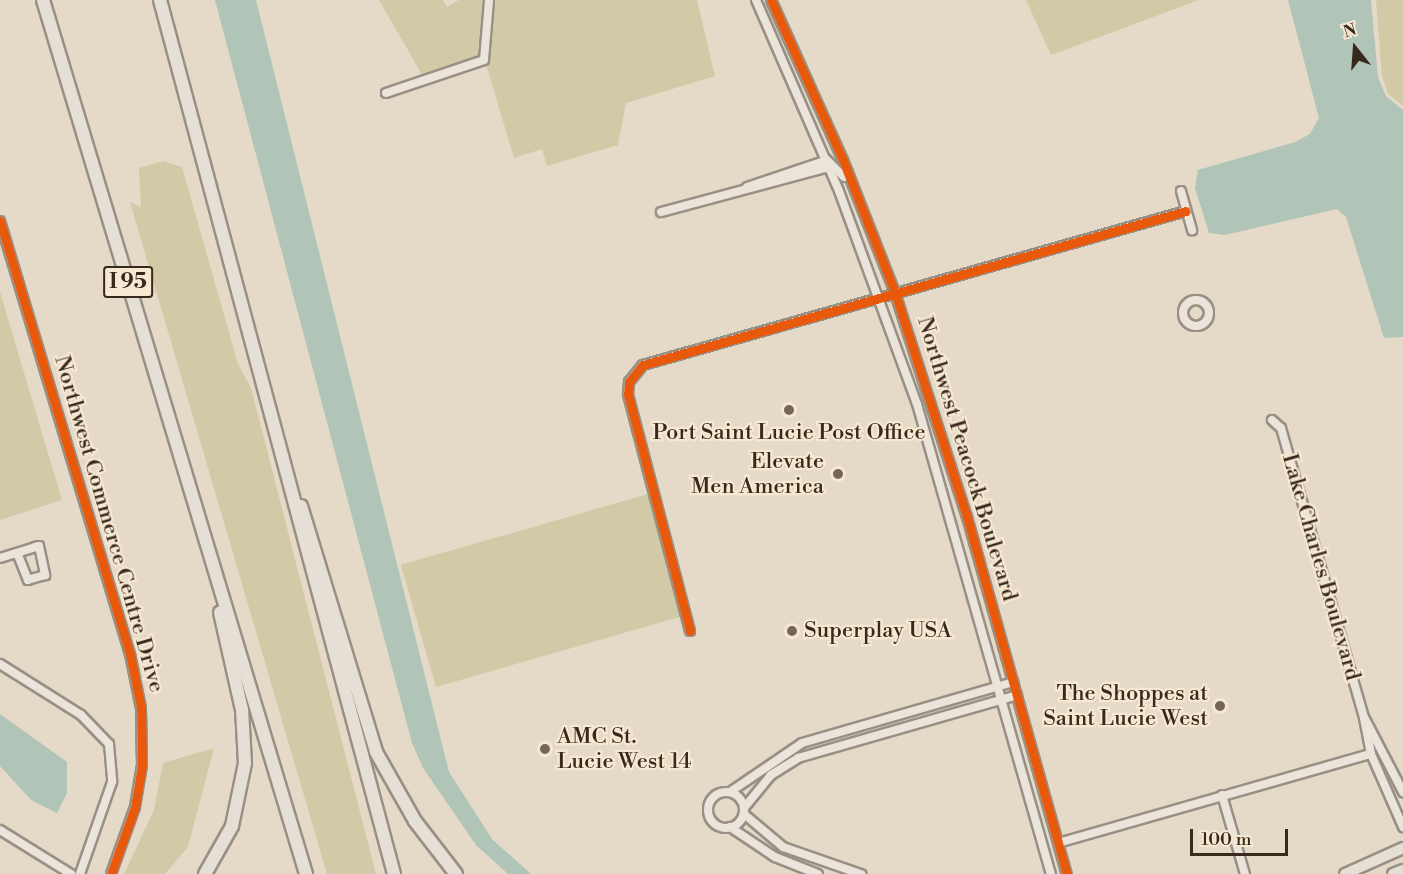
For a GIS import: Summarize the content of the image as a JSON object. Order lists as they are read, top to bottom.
{
  "streets": {
    "highway": ["I 95"],
    "street": ["Northwest Peacock Boulevard", "Northwest Commerce Centre Drive", "Lake Charles Boulevard"]
  },
  "places": [
    "Port Saint Lucie Post Office",
    "Elevate Men America",
    "Superplay USA",
    "The Shoppes at Saint Lucie West",
    "AMC St. Lucie West 14"
  ],
  "scale_bar": "100 m",
  "north": "top"
}
